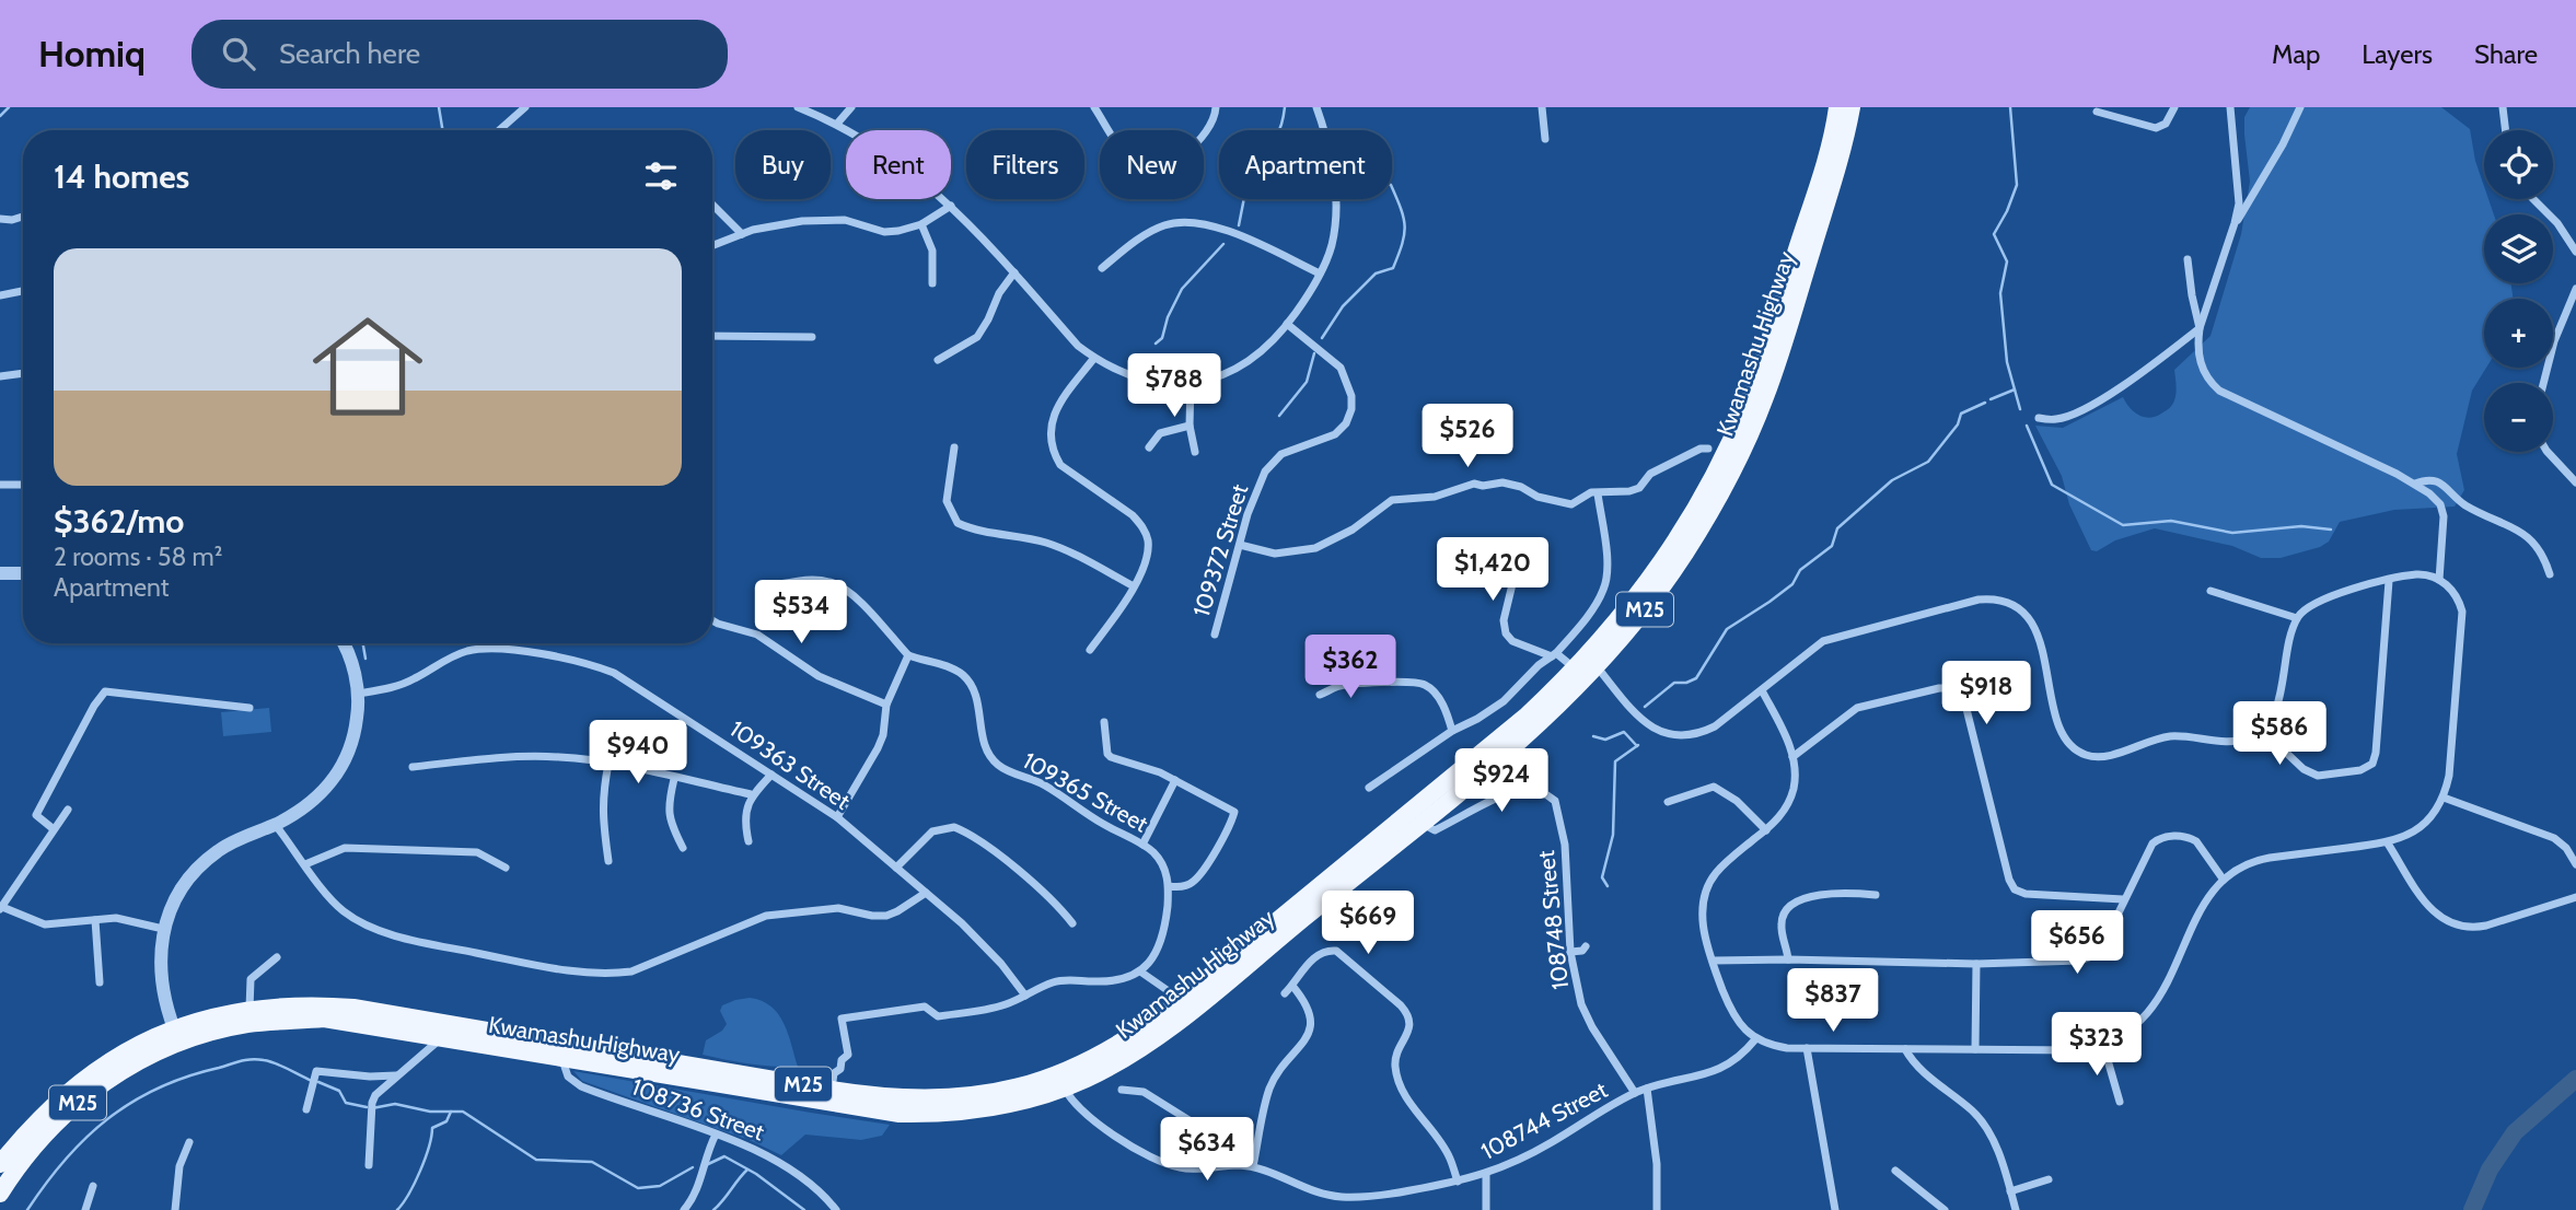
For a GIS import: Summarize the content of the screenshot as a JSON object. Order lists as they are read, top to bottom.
{
  "streets": {
    "main road": ["Kwamashu Highway", "M25"],
    "street": [
      "109372 Street",
      "109363 Street",
      "109365 Street",
      "108748 Street",
      "108736 Street",
      "108744 Street"
    ]
  },
  "crossings": [
    ["Kwamashu Highway", "108748 Street"],
    ["Kwamashu Highway", "108736 Street"],
    ["Kwamashu Highway", "108744 Street"],
    ["108748 Street", "108744 Street"]
  ],
  "page": {
    "header": "Homiq",
    "search": "Search here",
    "nav": ["Map", "Layers", "Share"],
    "map_buttons": ["+", "−"],
    "chip": [
      "Buy",
      "Rent",
      "Filters",
      "New",
      "Apartment"
    ],
    "heading": "14 homes",
    "list": [
      {
        "name": "$362/mo",
        "note": "2 rooms · 58 m² · Apartment"
      }
    ],
    "price": [
      "$788",
      "$526",
      "$1,420",
      "$534",
      "$362",
      "$918",
      "$586",
      "$940",
      "$924",
      "$669",
      "$656",
      "$837",
      "$323",
      "$634"
    ]
  }
}
